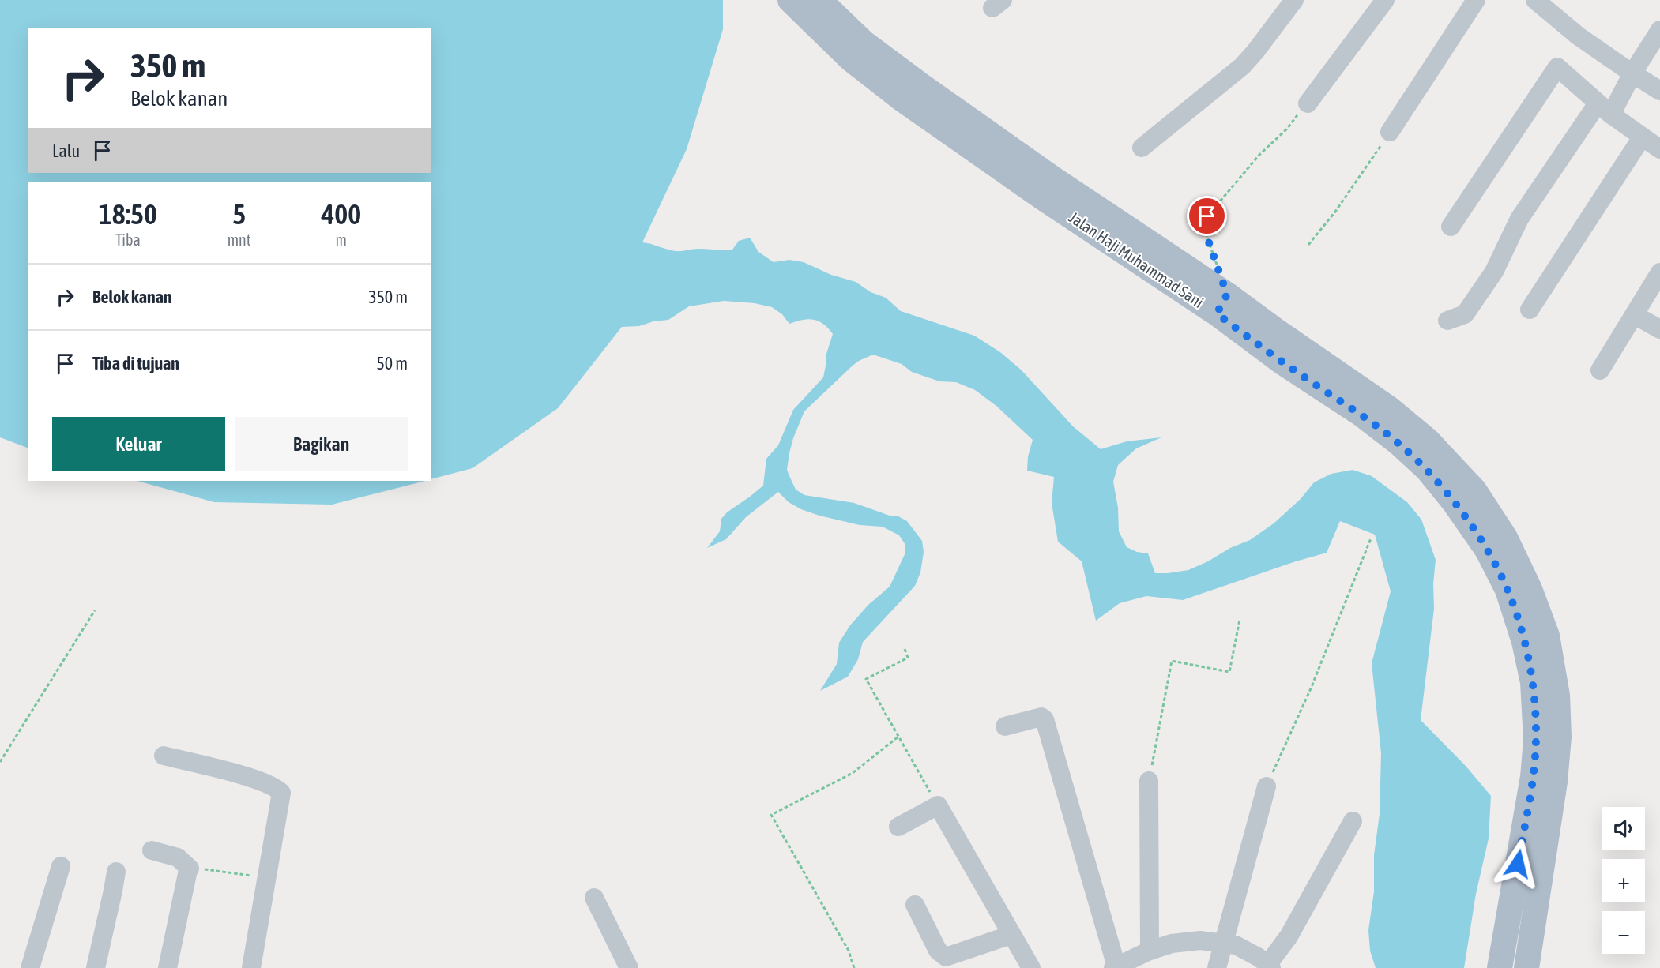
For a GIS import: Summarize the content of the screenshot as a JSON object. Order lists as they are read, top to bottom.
{
  "streets": {
    "main road": ["Jalan Haji Muhammad Sani"]
  },
  "page": {
    "turn": ["350 m", "Belok kanan"],
    "then": "Lalu",
    "eta": [
      "18:50",
      "Tiba",
      "5",
      "mnt",
      "400",
      "m"
    ],
    "list": [
      {
        "name": "Belok kanan",
        "value": "350 m"
      },
      {
        "name": "Tiba di tujuan",
        "value": "50 m"
      }
    ],
    "buttons": ["Keluar", "Bagikan"],
    "map_buttons": ["+", "−"]
  }
}
